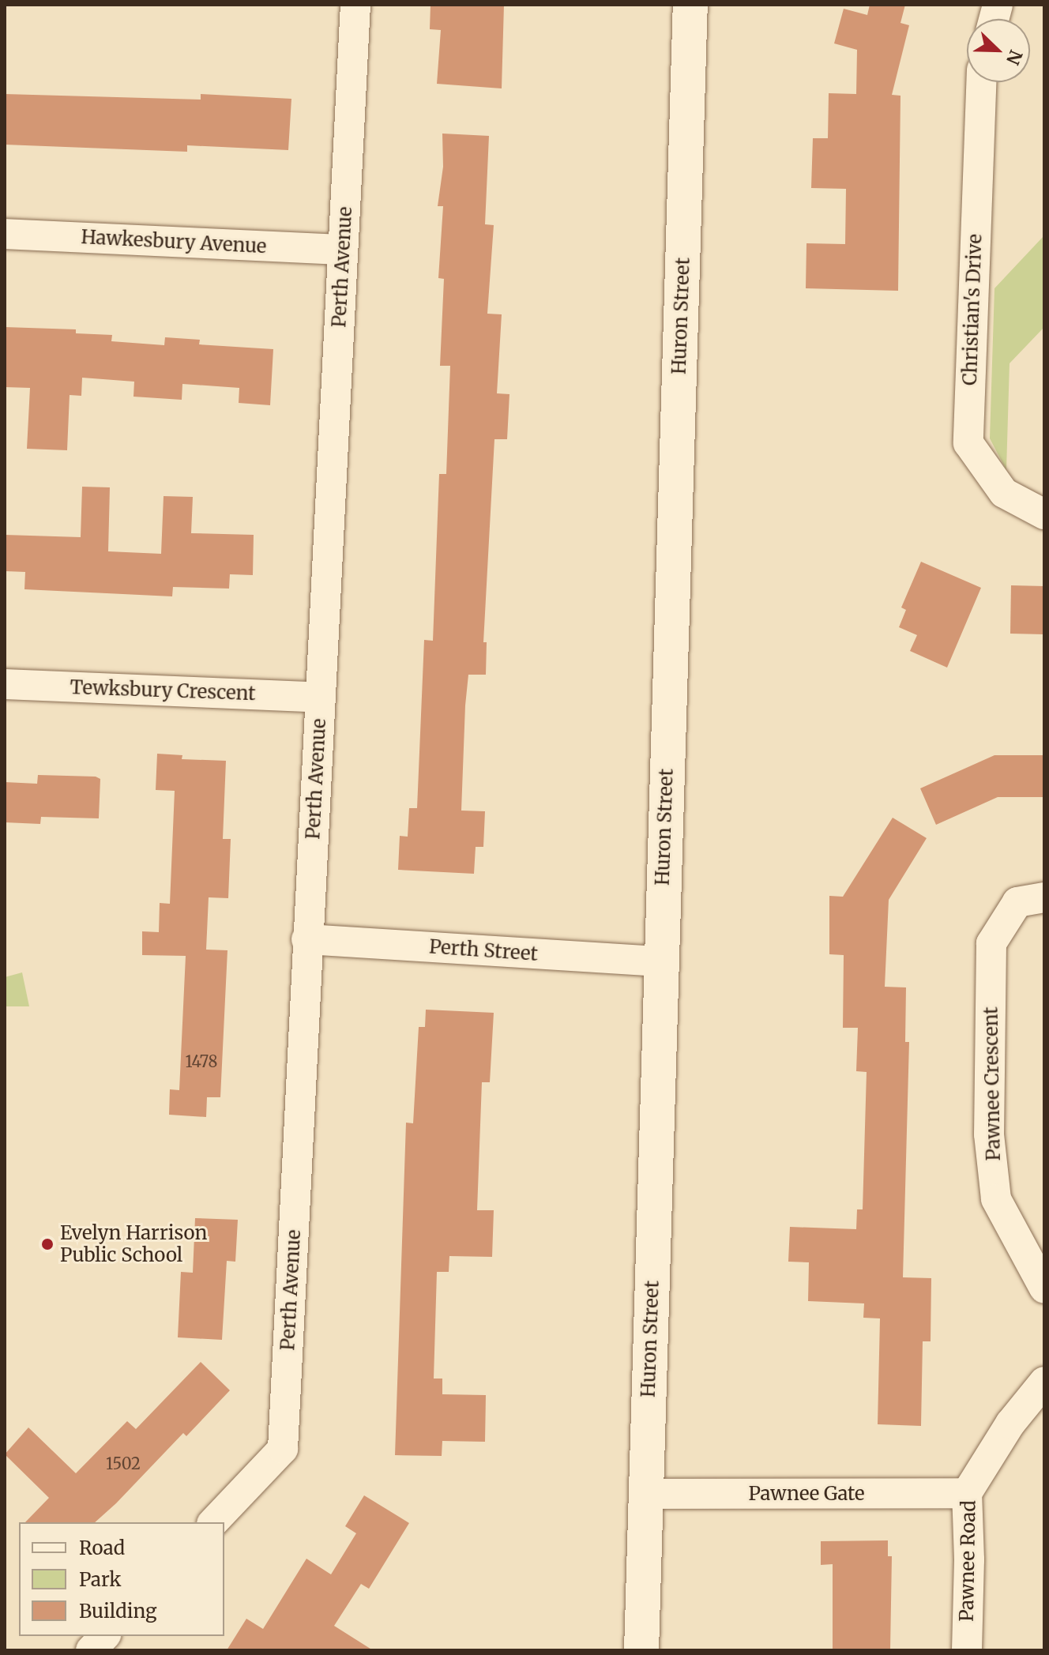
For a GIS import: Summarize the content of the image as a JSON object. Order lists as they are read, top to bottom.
{
  "streets": {
    "main road": ["Huron Street"],
    "street": [
      "Hawkesbury Avenue",
      "Perth Avenue",
      "Christian's Drive",
      "Tewksbury Crescent",
      "Perth Street",
      "Pawnee Crescent",
      "Pawnee Gate",
      "Pawnee Road"
    ]
  },
  "crossings": [
    ["Hawkesbury Avenue", "Perth Avenue"],
    ["Perth Avenue", "Tewksbury Crescent"],
    ["Perth Avenue", "Perth Street"],
    ["Huron Street", "Perth Street"],
    ["Huron Street", "Pawnee Gate"],
    ["Pawnee Gate", "Pawnee Road"]
  ],
  "places": ["Evelyn Harrison Public School"],
  "house_numbers": ["1478", "1502"],
  "legend": ["Road", "Park", "Building"],
  "north": "bottom right"
}
